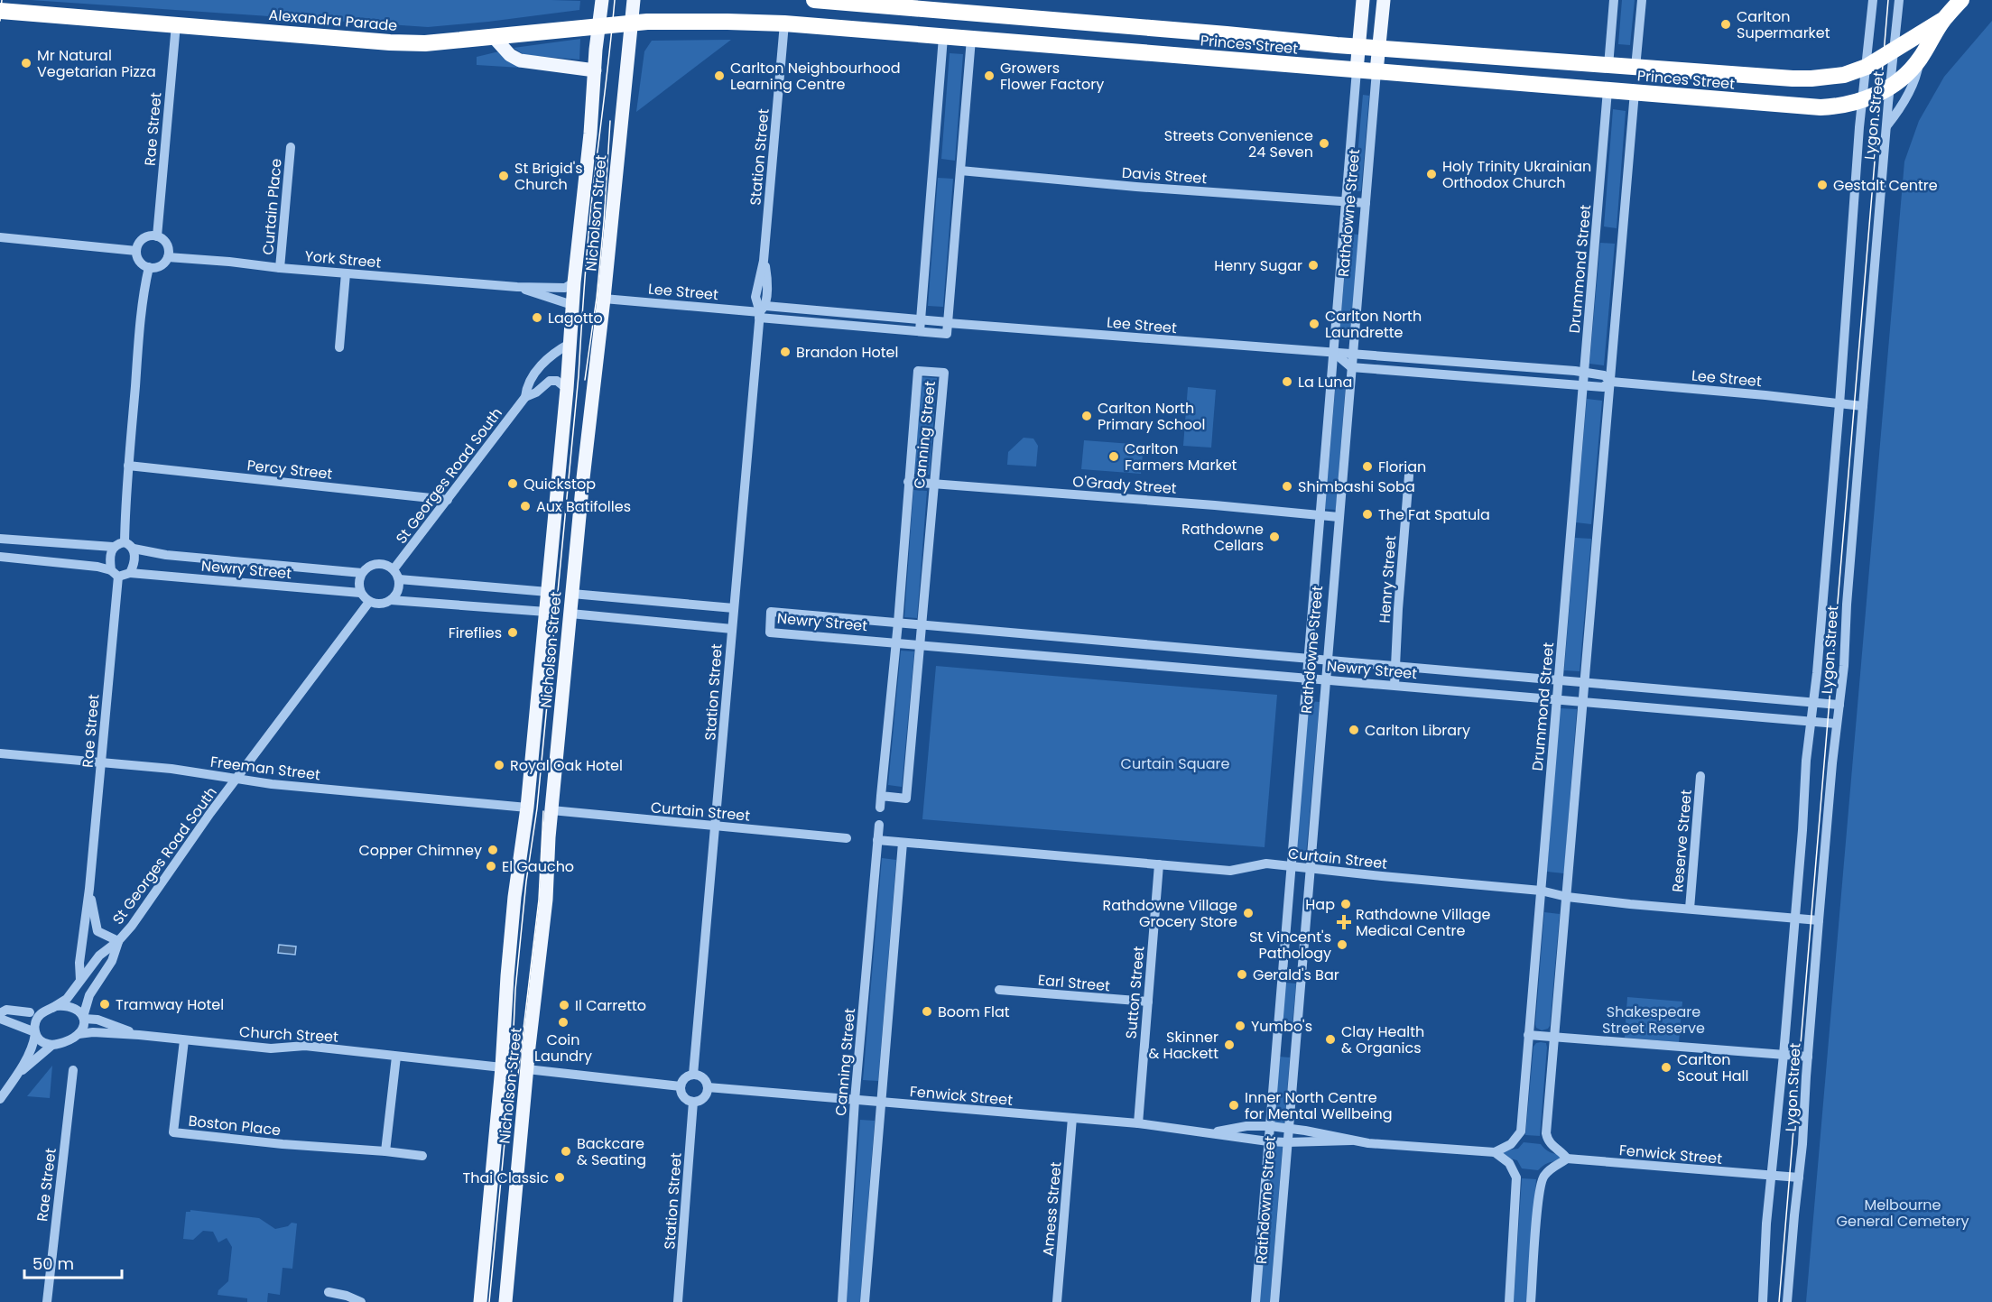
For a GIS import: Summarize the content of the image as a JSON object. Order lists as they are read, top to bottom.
{
  "streets": {
    "highway": ["Alexandra Parade", "Princes Street"],
    "main road": ["Nicholson Street", "Rathdowne Street"],
    "street": [
      "Lygon Street",
      "Rae Street",
      "Station Street",
      "Davis Street",
      "Curtain Place",
      "York Street",
      "Drummond Street",
      "Lee Street",
      "Canning Street",
      "Percy Street",
      "St Georges Road South",
      "O'Grady Street",
      "Newry Street",
      "Henry Street",
      "Freeman Street",
      "Curtain Street",
      "Reserve Street",
      "Earl Street",
      "Sutton Street",
      "Church Street",
      "Fenwick Street",
      "Boston Place",
      "Amess Street"
    ]
  },
  "crossings": [
    ["Alexandra Parade", "Princes Street"],
    ["Alexandra Parade", "Rae Street"],
    ["Alexandra Parade", "Nicholson Street"],
    ["Princes Street", "Lygon Street"],
    ["Princes Street", "Station Street"],
    ["Princes Street", "Nicholson Street"],
    ["Princes Street", "Rathdowne Street"],
    ["Princes Street", "Drummond Street"],
    ["Lygon Street", "Lee Street"],
    ["Lygon Street", "Newry Street"],
    ["Lygon Street", "Curtain Street"],
    ["Lygon Street", "Fenwick Street"],
    ["Rae Street", "York Street"],
    ["Rae Street", "St Georges Road South"],
    ["Rae Street", "Newry Street"],
    ["Rae Street", "Freeman Street"],
    ["Station Street", "Lee Street"],
    ["Station Street", "Curtain Street"],
    ["Station Street", "Fenwick Street"],
    ["Davis Street", "Rathdowne Street"],
    ["Curtain Place", "York Street"],
    ["Nicholson Street", "York Street"],
    ["Nicholson Street", "Lee Street"],
    ["Nicholson Street", "St Georges Road South"],
    ["Nicholson Street", "Freeman Street"],
    ["Nicholson Street", "Curtain Street"],
    ["Nicholson Street", "Church Street"],
    ["Rathdowne Street", "Lee Street"],
    ["Rathdowne Street", "O'Grady Street"],
    ["Rathdowne Street", "Newry Street"],
    ["Rathdowne Street", "Curtain Street"],
    ["Rathdowne Street", "Fenwick Street"],
    ["Drummond Street", "Lee Street"],
    ["Drummond Street", "Newry Street"],
    ["Drummond Street", "Curtain Street"],
    ["Drummond Street", "Fenwick Street"],
    ["Canning Street", "O'Grady Street"],
    ["Canning Street", "Newry Street"],
    ["Canning Street", "Curtain Street"],
    ["Canning Street", "Fenwick Street"],
    ["Percy Street", "St Georges Road South"],
    ["St Georges Road South", "Newry Street"],
    ["St Georges Road South", "Freeman Street"],
    ["St Georges Road South", "Church Street"],
    ["Newry Street", "Henry Street"],
    ["Curtain Street", "Reserve Street"],
    ["Curtain Street", "Sutton Street"],
    ["Earl Street", "Sutton Street"],
    ["Sutton Street", "Fenwick Street"],
    ["Church Street", "Boston Place"],
    ["Fenwick Street", "Amess Street"]
  ],
  "parks": ["Curtain Square", "Shakespeare Street Reserve", "Melbourne General Cemetery"],
  "places": {
    "other": [
      "Carlton Supermarket",
      "Mr Natural Vegetarian Pizza",
      "Carlton Neighbourhood Learning Centre",
      "Growers Flower Factory",
      "Streets Convenience 24 Seven",
      "Holy Trinity Ukrainian Orthodox Church",
      "St Brigid's Church",
      "Gestalt Centre",
      "Henry Sugar",
      "Lagotto",
      "Carlton North Laundrette",
      "Brandon Hotel",
      "La Luna",
      "Carlton North Primary School",
      "Carlton Farmers Market",
      "Florian",
      "Quickstop",
      "Shimbashi Soba",
      "Aux Batifolles",
      "The Fat Spatula",
      "Rathdowne Cellars",
      "Fireflies",
      "Carlton Library",
      "Royal Oak Hotel",
      "Copper Chimney",
      "El Gaucho",
      "Hap",
      "Rathdowne Village Grocery Store",
      "St Vincent's Pathology",
      "Gerald's Bar",
      "Tramway Hotel",
      "Il Carretto",
      "Boom Flat",
      "Coin Laundry",
      "Yumbo's",
      "Clay Health & Organics",
      "Skinner & Hackett",
      "Carlton Scout Hall",
      "Inner North Centre for Mental Wellbeing",
      "Backcare & Seating",
      "Thai Classic"
    ],
    "health": ["Rathdowne Village Medical Centre"]
  },
  "scale_bar": "50 m"
}
